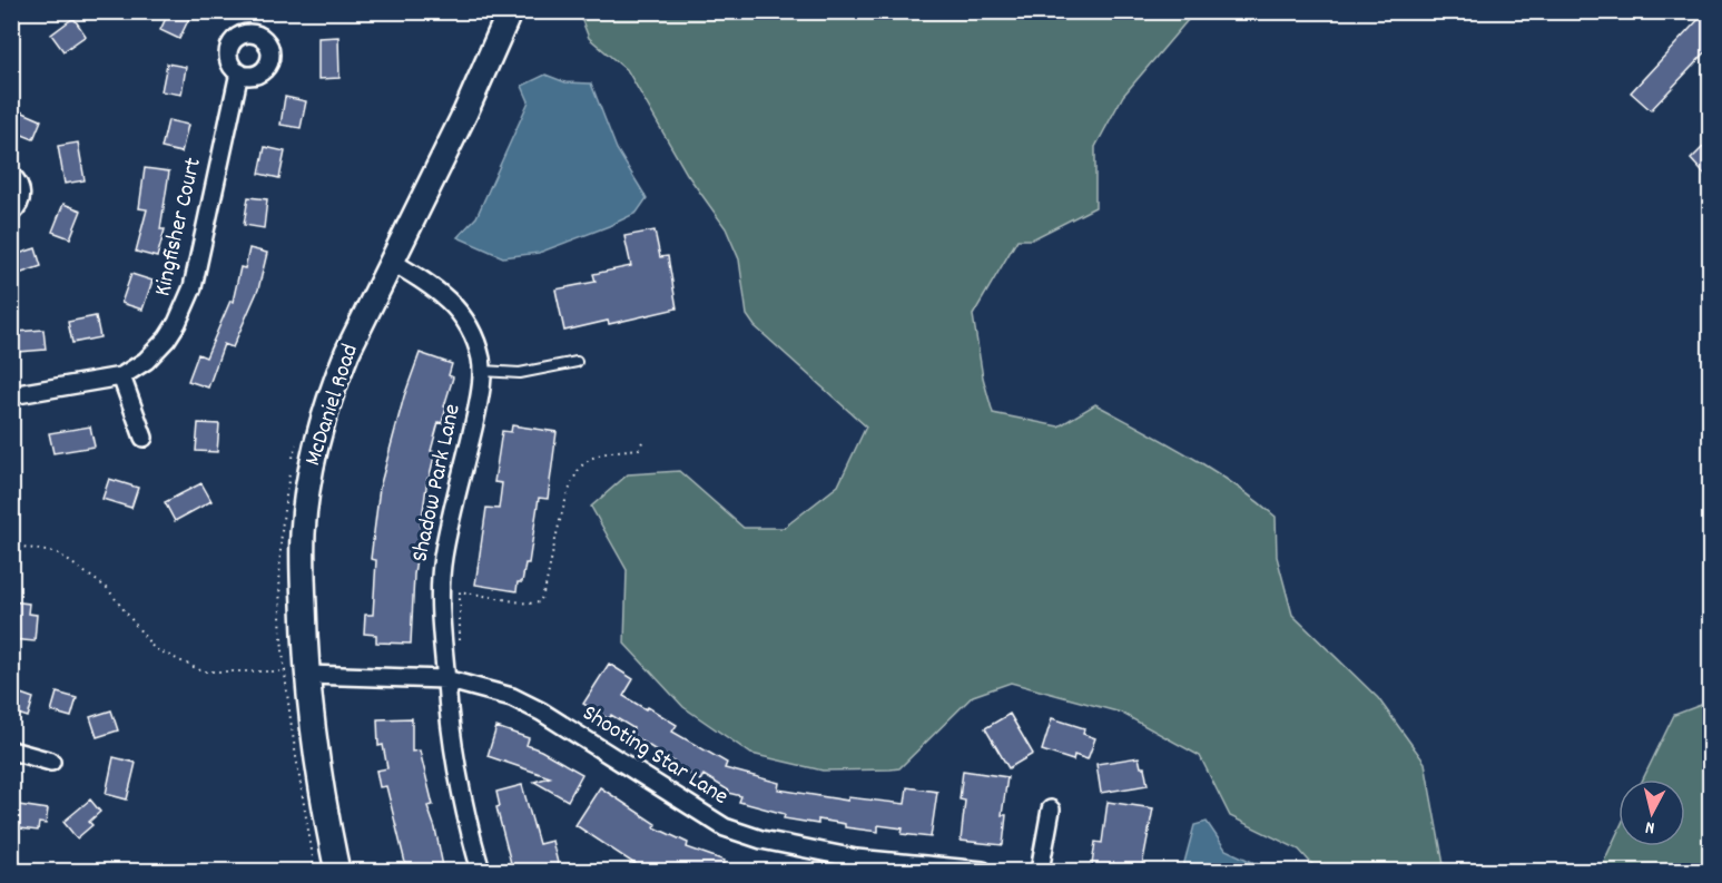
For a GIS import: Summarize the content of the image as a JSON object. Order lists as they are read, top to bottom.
{
  "streets": {
    "main road": ["McDaniel Road"],
    "street": ["Kingfisher Court", "Shadow Park Lane", "Shooting Star Lane"]
  },
  "crossings": [
    ["McDaniel Road", "Shadow Park Lane"],
    ["McDaniel Road", "Shooting Star Lane"],
    ["Shadow Park Lane", "Shooting Star Lane"]
  ],
  "north": "bottom"
}
